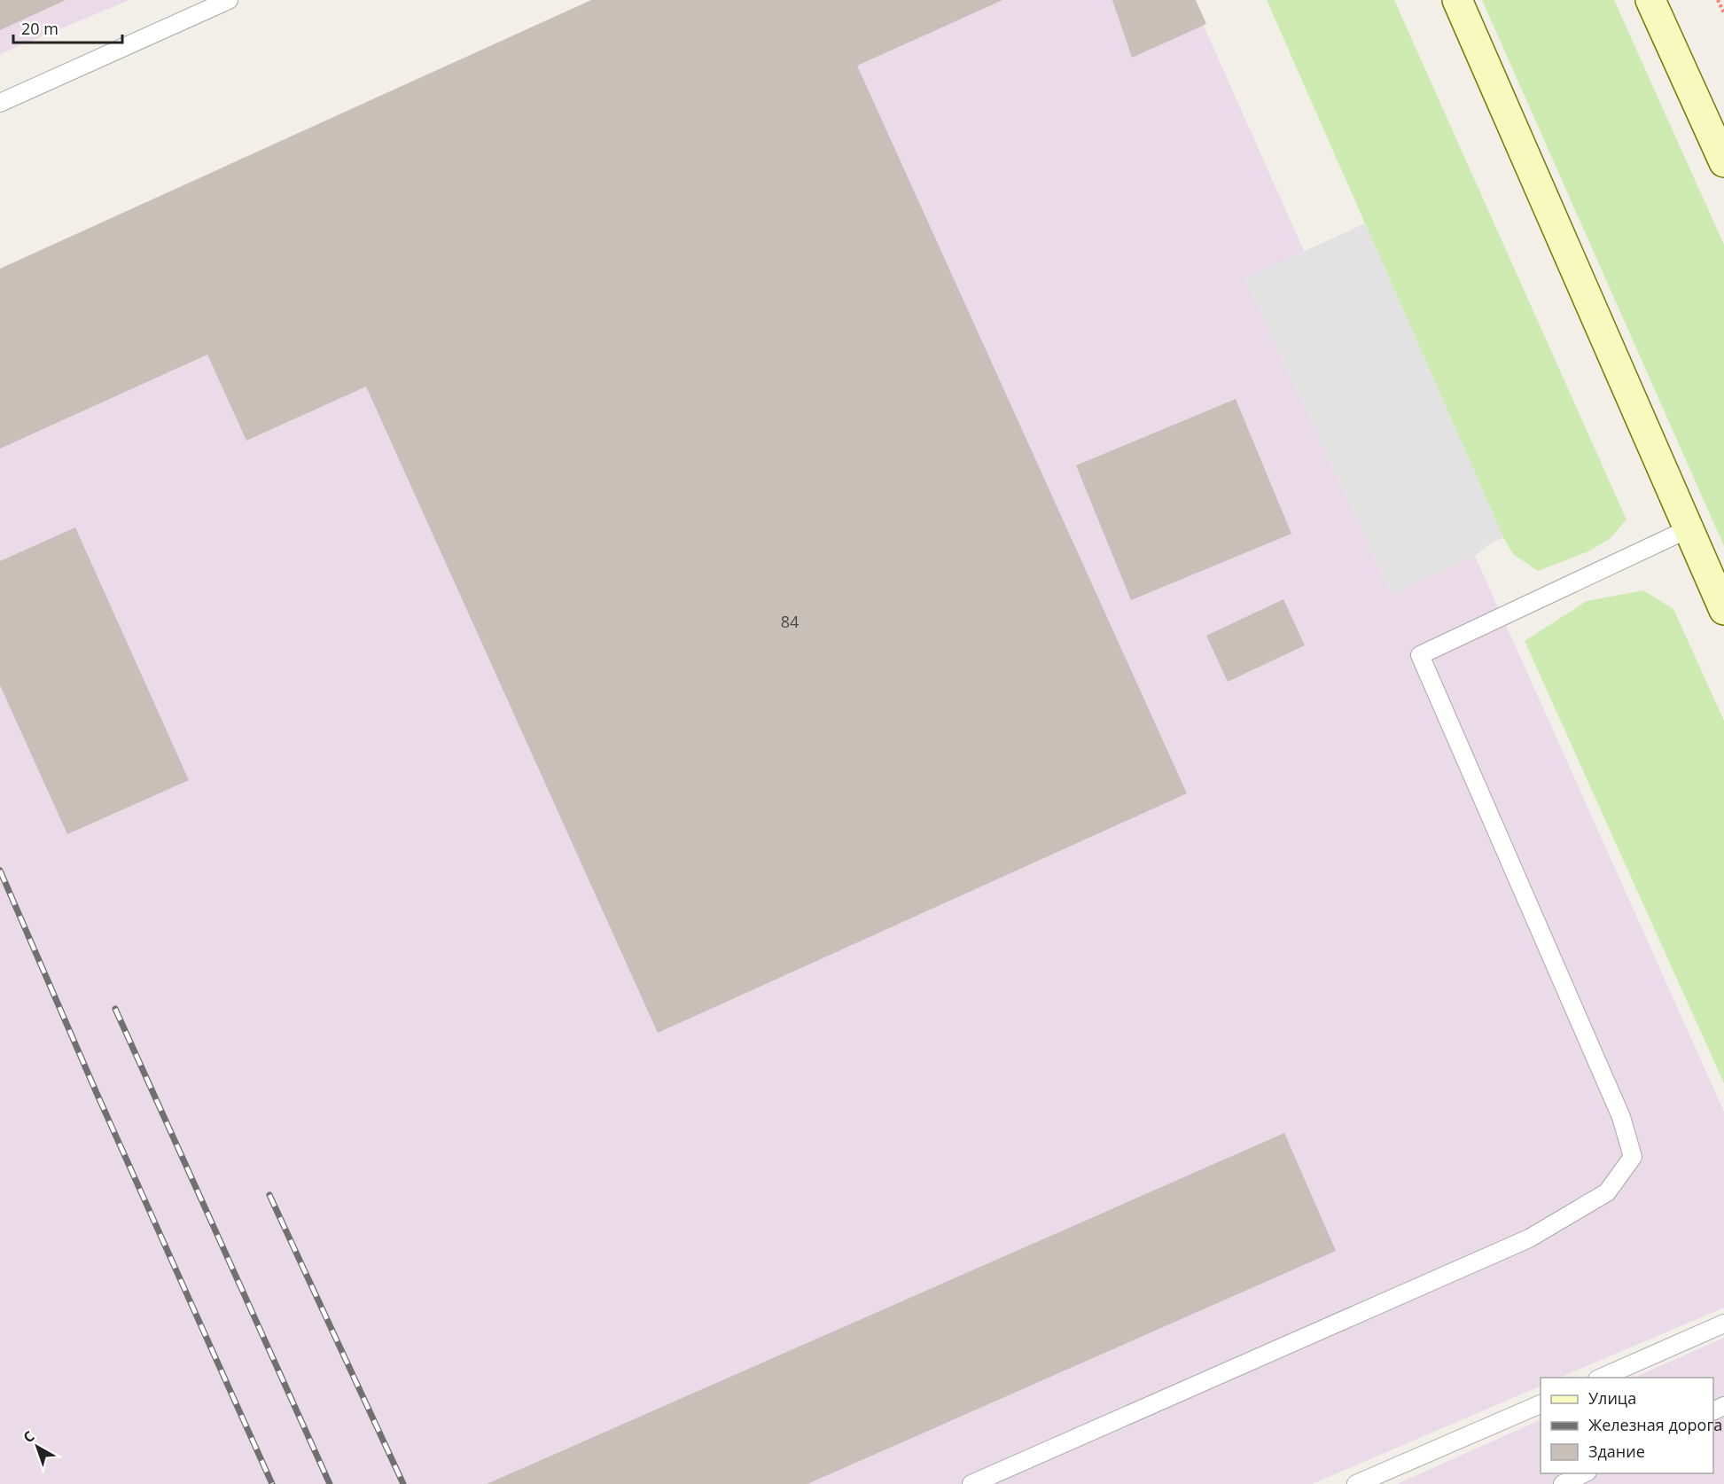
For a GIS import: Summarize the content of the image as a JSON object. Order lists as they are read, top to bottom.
{
  "house_numbers": ["84"],
  "legend": ["Улица", "Железная дорога", "Здание"],
  "scale_bar": "20 m",
  "north": "top left"
}
